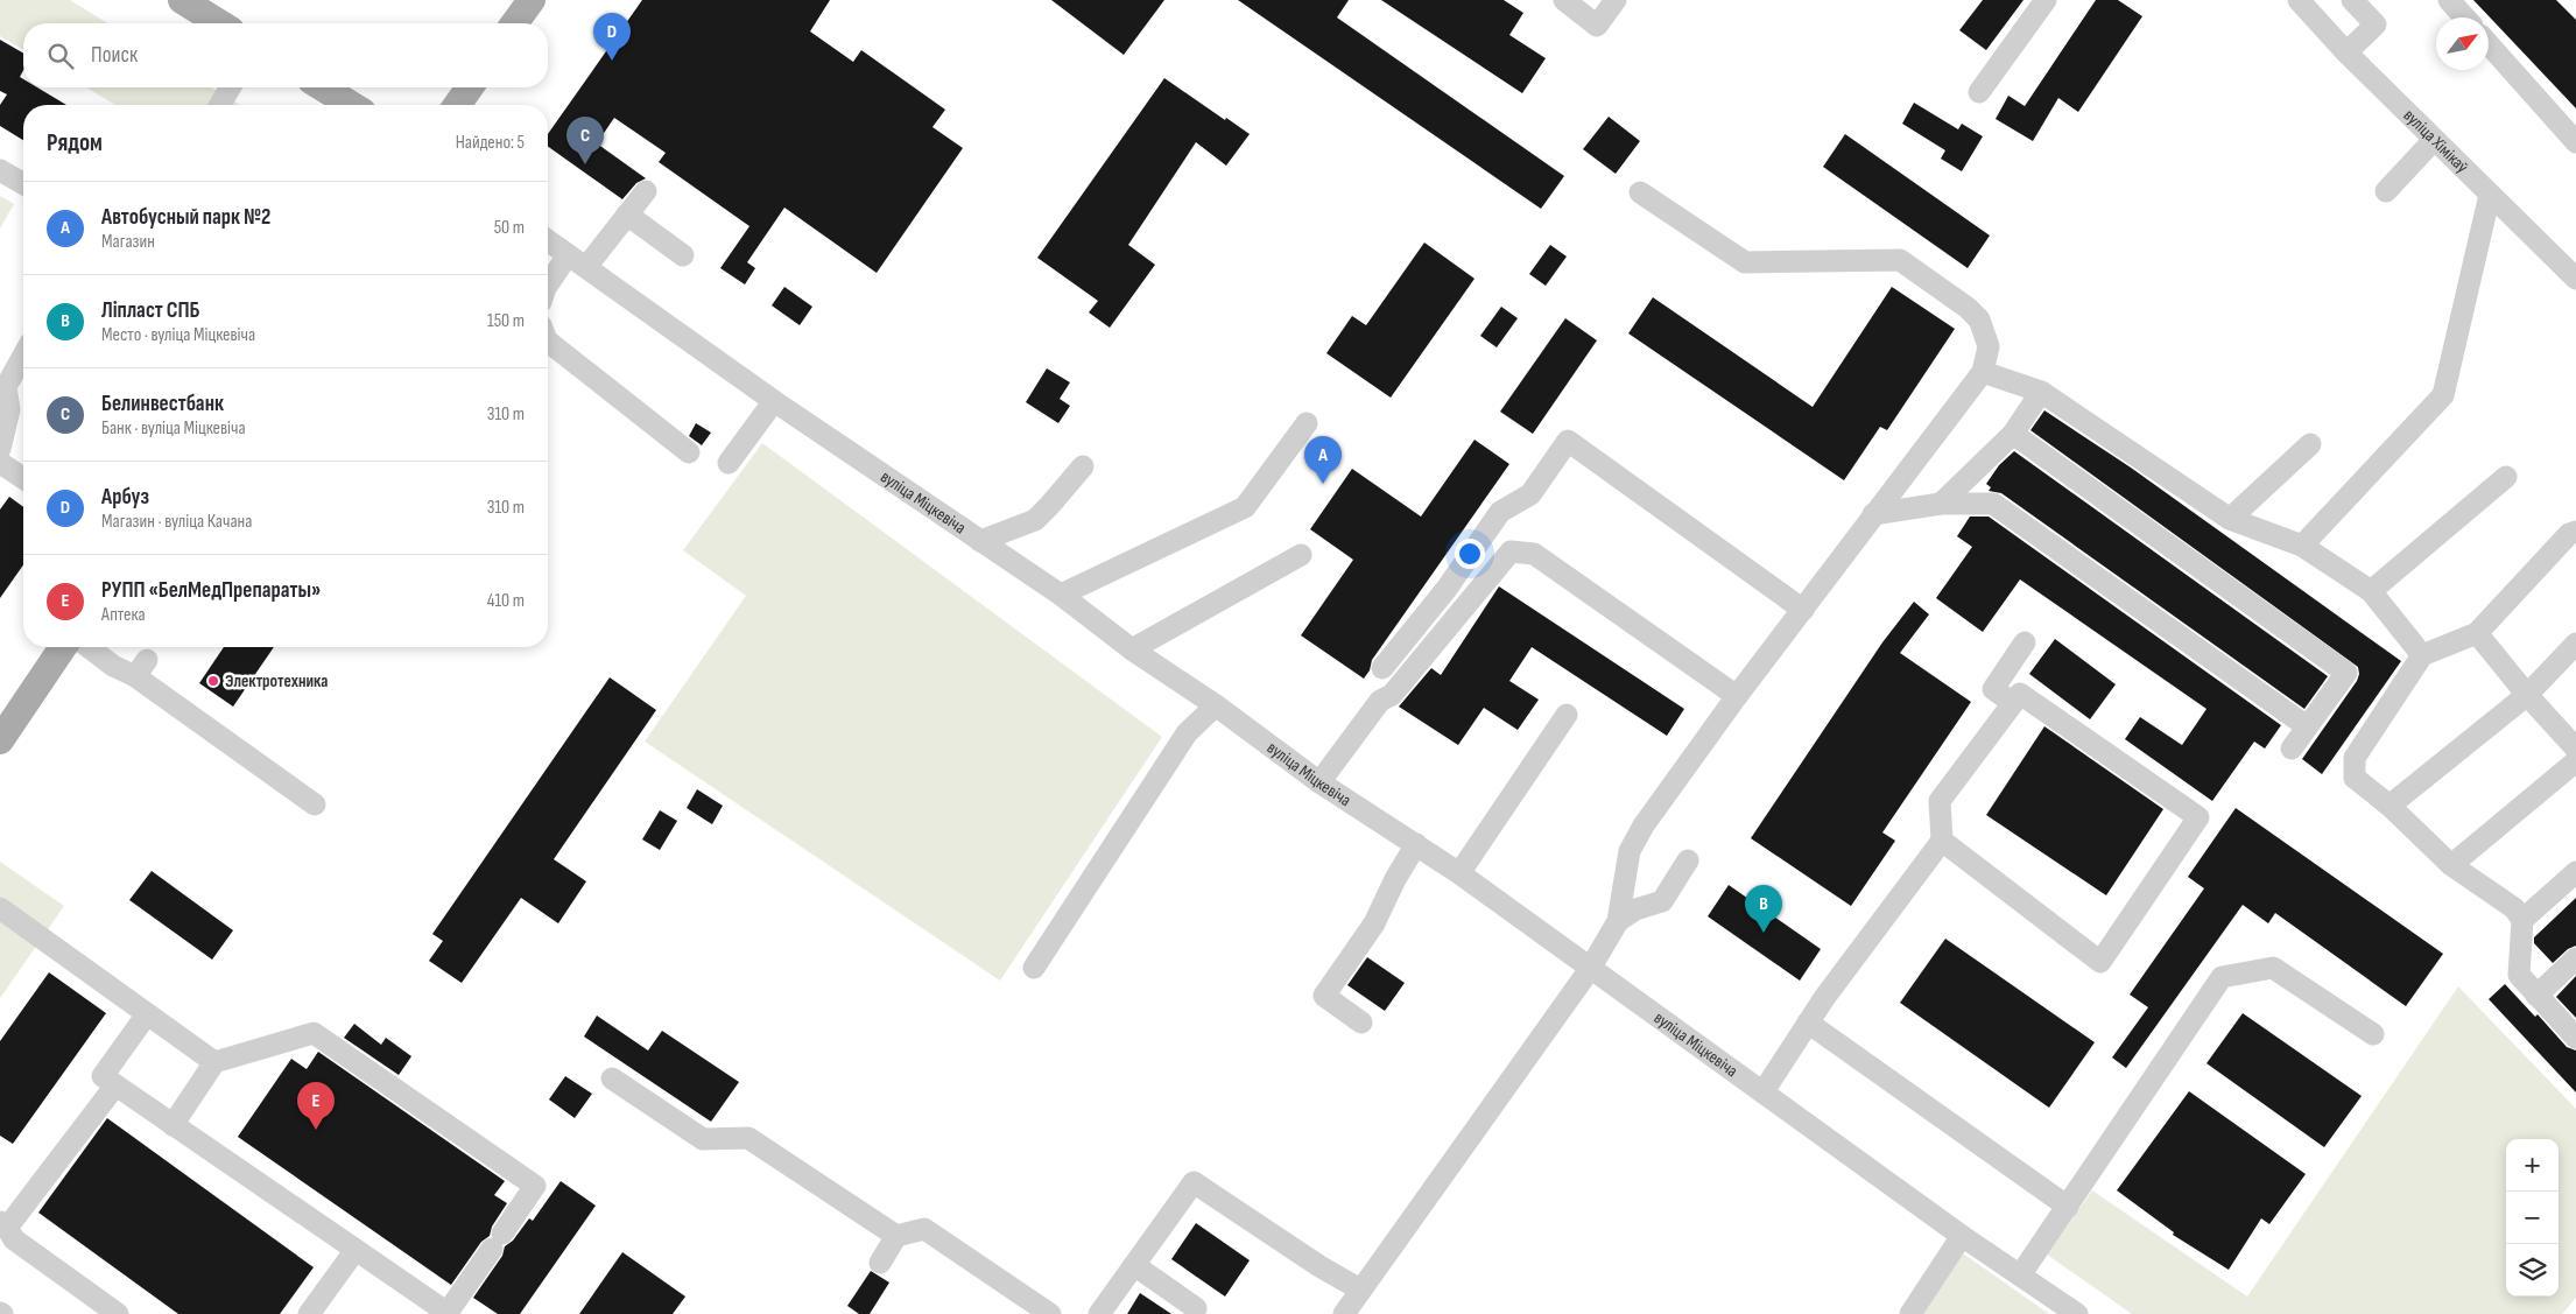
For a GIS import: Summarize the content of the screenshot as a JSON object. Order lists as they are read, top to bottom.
{
  "streets": {
    "street": ["вуліца Хімікаў", "вуліца Міцкевіча"]
  },
  "places": ["Электротехника"],
  "north": "top right",
  "page": {
    "pins": [
      "D",
      "C",
      "A",
      "B",
      "E"
    ],
    "search": "Поиск",
    "heading": ["Рядом", "Найдено: 5"],
    "list": [
      {
        "mark": "A",
        "name": "Автобусный парк №2",
        "note": "Магазин",
        "value": "50 m"
      },
      {
        "mark": "B",
        "name": "Ліпласт СПБ",
        "note": "Место · вуліца Міцкевіча",
        "value": "150 m"
      },
      {
        "mark": "C",
        "name": "Белинвестбанк",
        "note": "Банк · вуліца Міцкевіча",
        "value": "310 m"
      },
      {
        "mark": "D",
        "name": "Арбуз",
        "note": "Магазин · вуліца Качана",
        "value": "310 m"
      },
      {
        "mark": "E",
        "name": "РУПП «БелМедПрепараты»",
        "note": "Аптека",
        "value": "410 m"
      }
    ],
    "map_buttons": ["+", "−"]
  }
}
